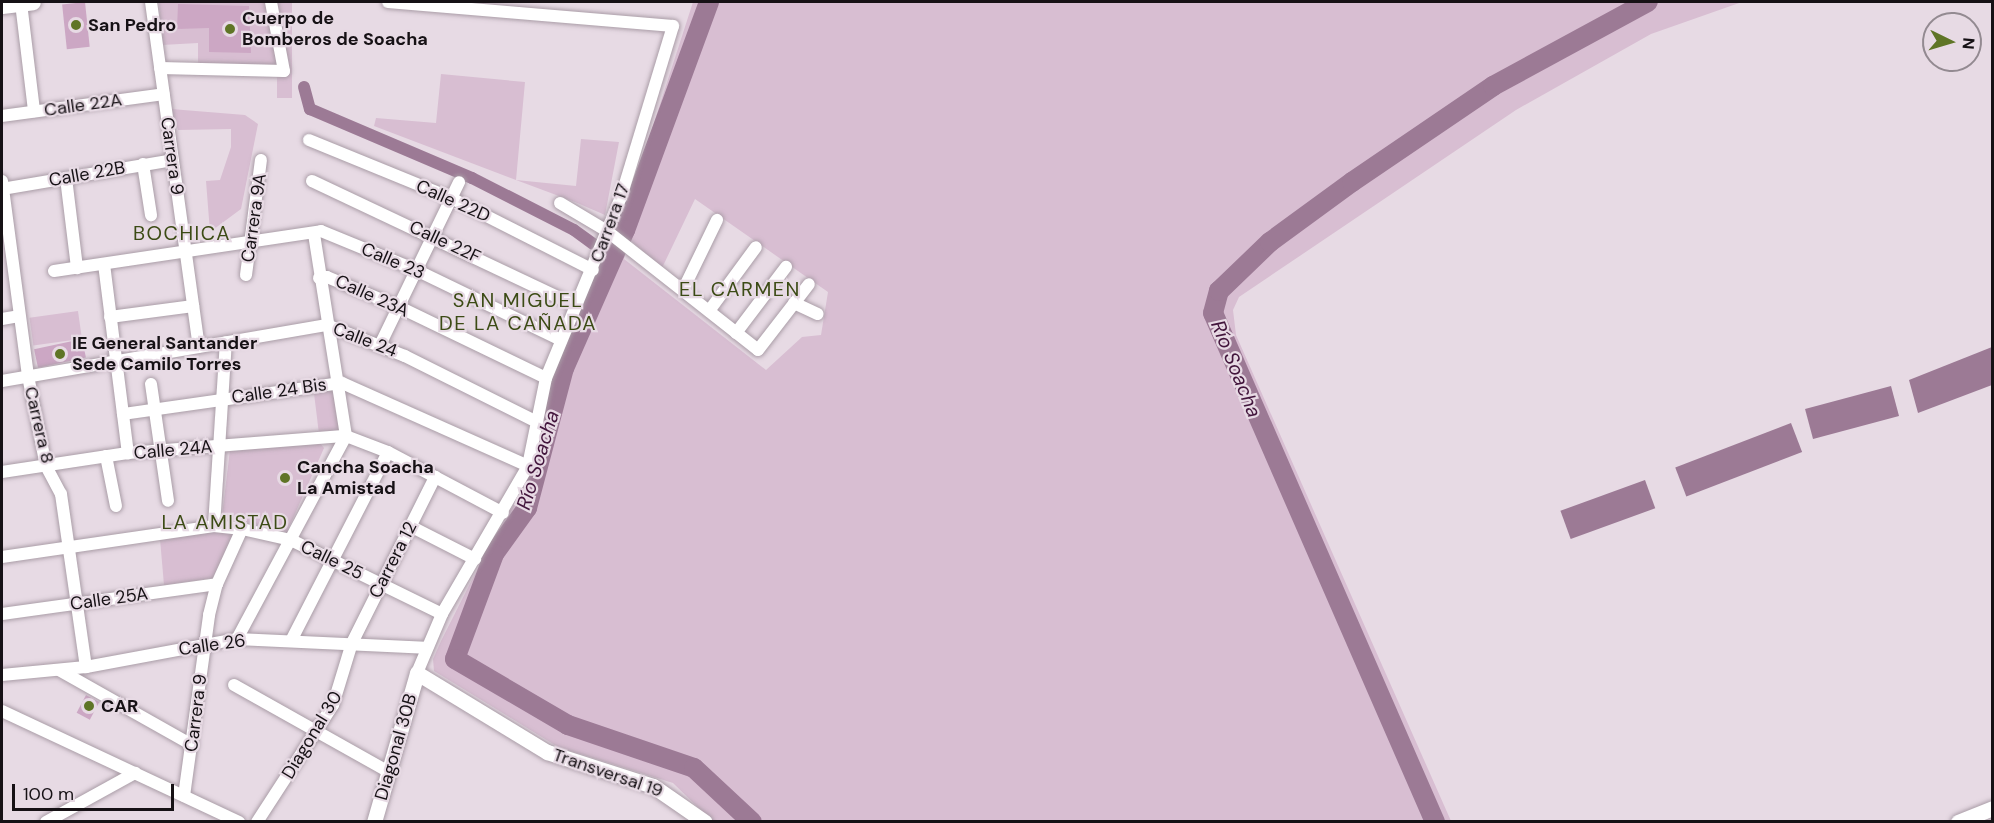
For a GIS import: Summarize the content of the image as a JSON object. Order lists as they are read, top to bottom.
{
  "streets": {
    "main road": ["Diagonal 30B", "Transversal 19"],
    "street": [
      "Calle 22A",
      "Carrera 9",
      "Calle 22B",
      "Calle 22D",
      "Carrera 9A",
      "Carrera 17",
      "Calle 22F",
      "Calle 23",
      "Calle 23A",
      "Calle 24",
      "Calle 24 Bis",
      "Carrera 8",
      "Calle 24A",
      "Calle 25",
      "Carrera 12",
      "Calle 25A",
      "Calle 26",
      "Diagonal 30"
    ]
  },
  "crossings": [
    ["Calle 22A", "Carrera 9"],
    ["Carrera 9", "Calle 22B"],
    ["Carrera 9", "Calle 24"],
    ["Carrera 9", "Calle 25"],
    ["Carrera 9", "Calle 25A"],
    ["Carrera 9", "Calle 26"],
    ["Calle 22B", "Carrera 8"],
    ["Calle 22D", "Carrera 17"],
    ["Carrera 17", "Calle 22F"],
    ["Carrera 17", "Calle 23"],
    ["Carrera 17", "Calle 23A"],
    ["Carrera 17", "Calle 24"],
    ["Carrera 17", "Calle 24 Bis"],
    ["Carrera 17", "Calle 25"],
    ["Carrera 17", "Calle 26"],
    ["Carrera 17", "Diagonal 30B"],
    ["Carrera 17", "Transversal 19"],
    ["Calle 24", "Carrera 8"],
    ["Carrera 8", "Calle 24A"],
    ["Carrera 8", "Calle 25"],
    ["Carrera 8", "Calle 25A"],
    ["Carrera 8", "Calle 26"],
    ["Calle 25", "Carrera 12"],
    ["Carrera 12", "Calle 26"],
    ["Carrera 12", "Diagonal 30"],
    ["Calle 26", "Diagonal 30"],
    ["Diagonal 30B", "Transversal 19"]
  ],
  "districts": [
    "BOCHICA",
    "EL CARMEN",
    "SAN MIGUEL DE LA CAÑADA",
    "LA AMISTAD"
  ],
  "water": ["Río Soacha"],
  "places": [
    "San Pedro",
    "Cuerpo de Bomberos de Soacha",
    "IE General Santander Sede Camilo Torres",
    "Cancha Soacha La Amistad",
    "CAR"
  ],
  "scale_bar": "100 m",
  "north": "right"
}
